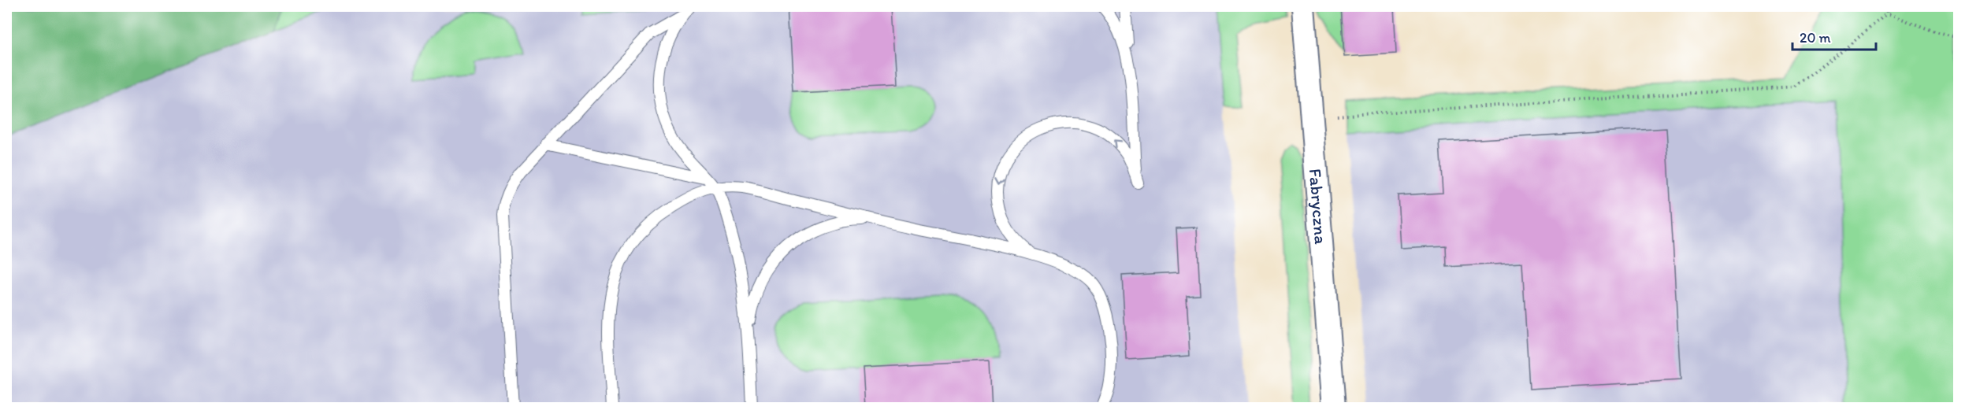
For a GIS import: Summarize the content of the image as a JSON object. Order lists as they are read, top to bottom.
{
  "streets": {
    "street": ["Fabryczna"]
  },
  "scale_bar": "20 m"
}
